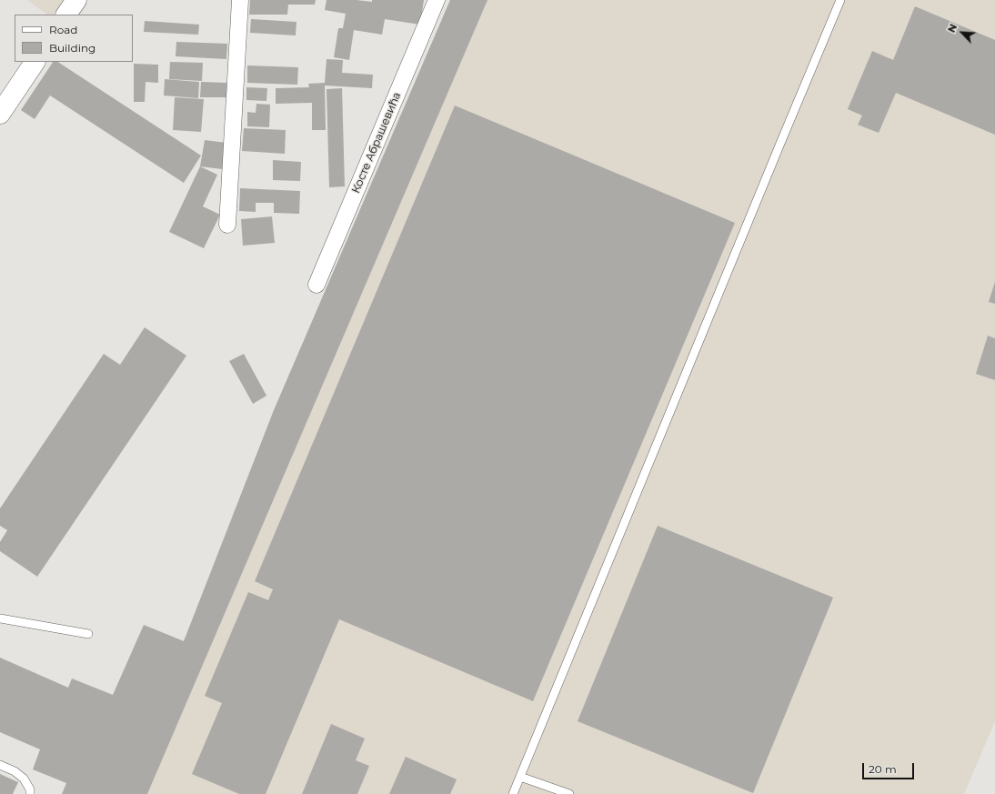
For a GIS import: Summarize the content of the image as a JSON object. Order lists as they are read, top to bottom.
{
  "streets": {
    "street": ["Косте Абрашевића"]
  },
  "legend": ["Road", "Building"],
  "scale_bar": "20 m",
  "north": "top left"
}
